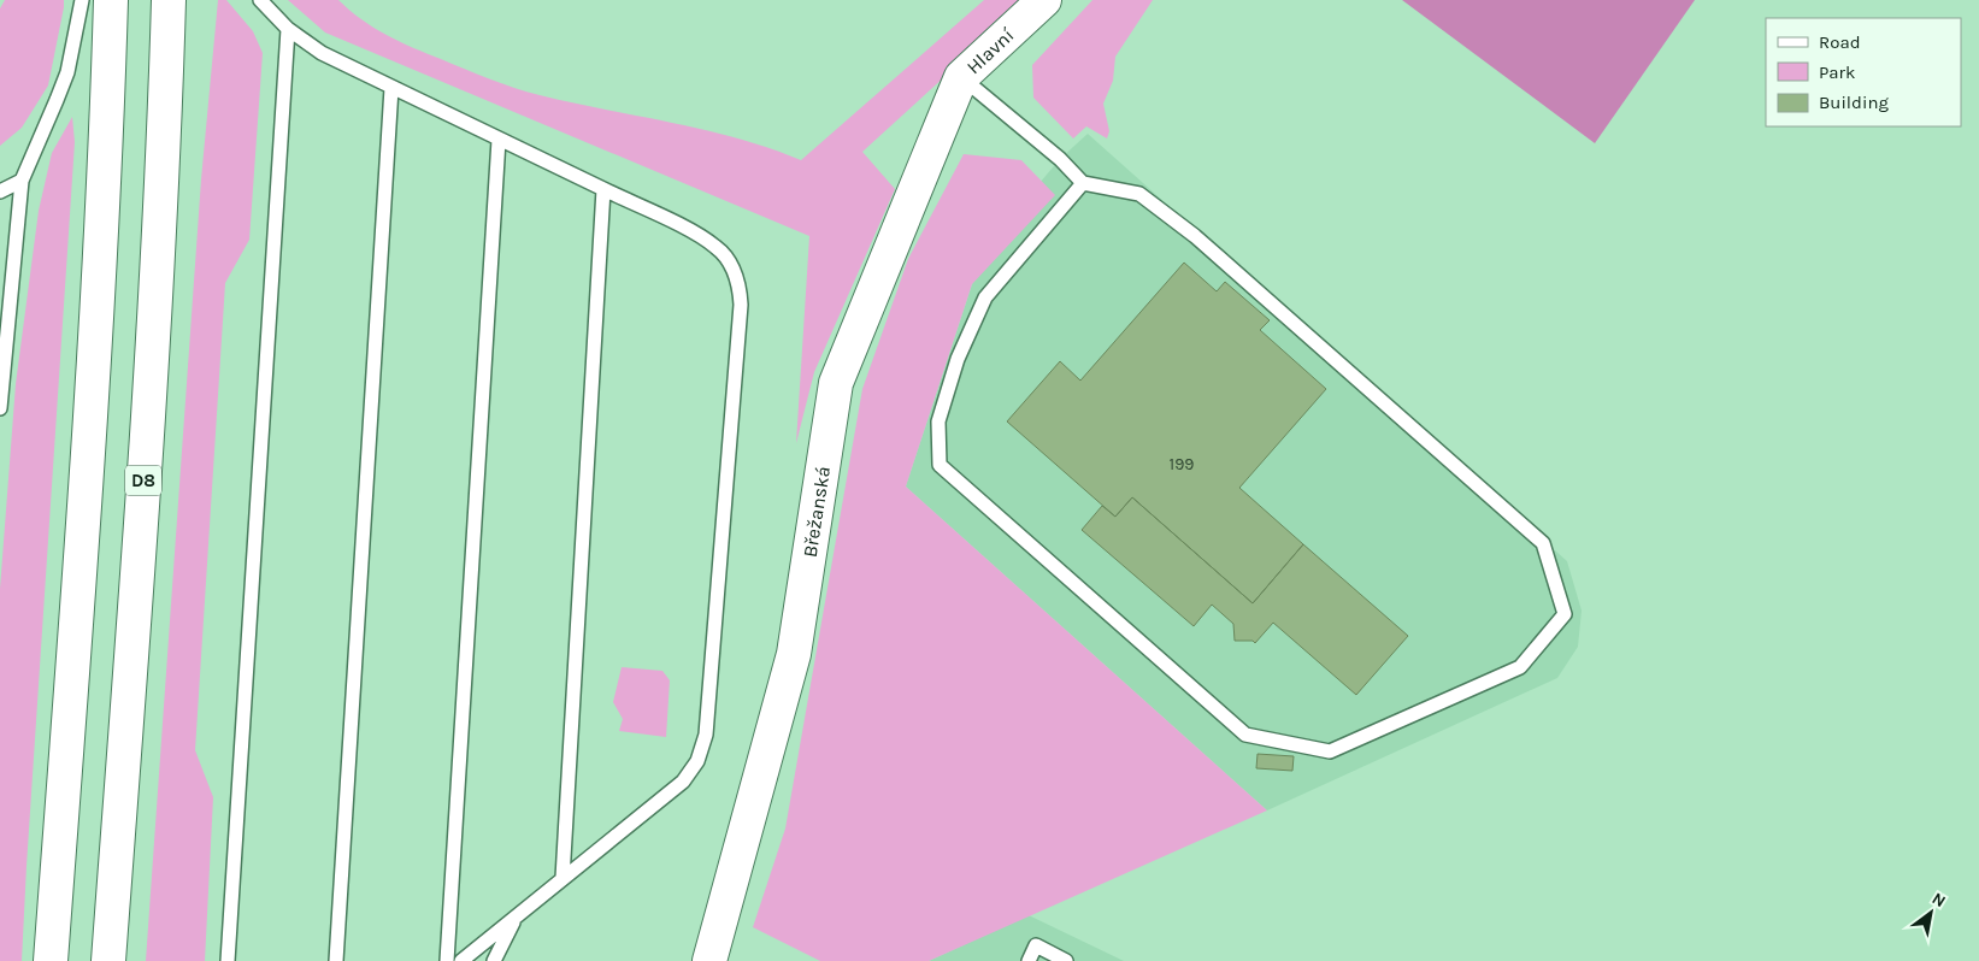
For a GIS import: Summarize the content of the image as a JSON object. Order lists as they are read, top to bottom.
{
  "streets": {
    "main road": ["Hlavní", "D8", "Břežanská"]
  },
  "crossings": [
    ["Hlavní", "Břežanská"]
  ],
  "house_numbers": ["199"],
  "legend": ["Road", "Park", "Building"],
  "north": "top right"
}
